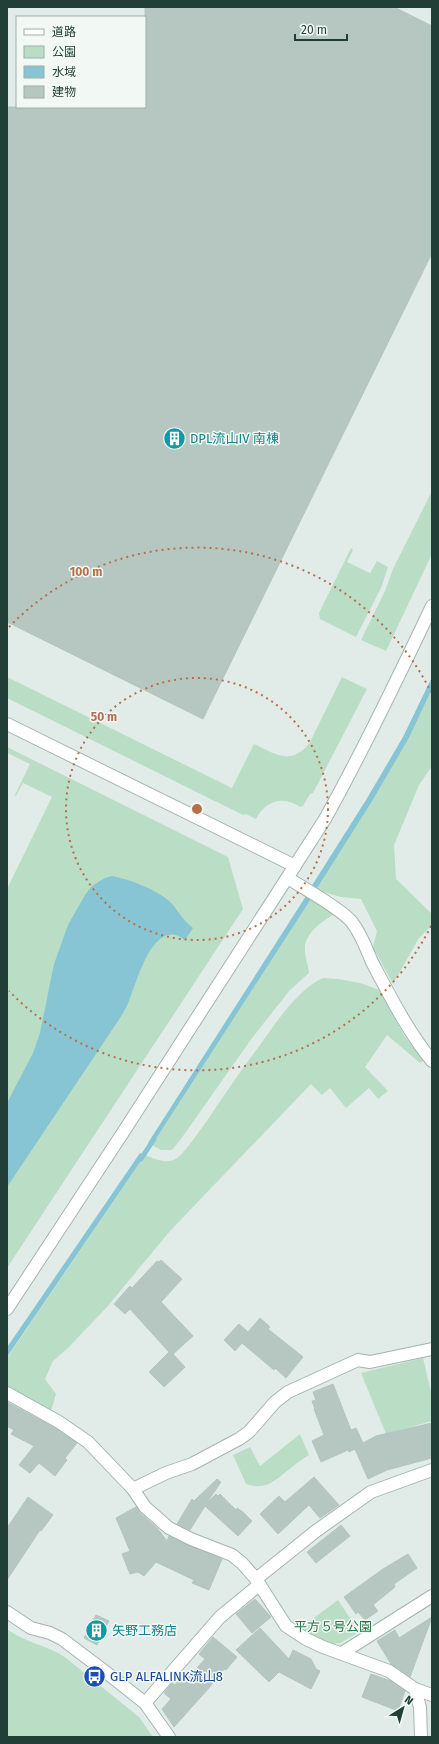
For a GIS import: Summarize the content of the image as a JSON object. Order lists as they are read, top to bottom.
{
  "parks": ["平方５号公園"],
  "places": {
    "building": ["DPL流山IV 南棟", "矢野工務店"],
    "bus stop": ["GLP ALFALINK流山8"]
  },
  "legend": [
    "道路",
    "公園",
    "水域",
    "建物"
  ],
  "scale_bar": "20 m",
  "north": "top right",
  "rings": ["100 m", "50 m"]
}
